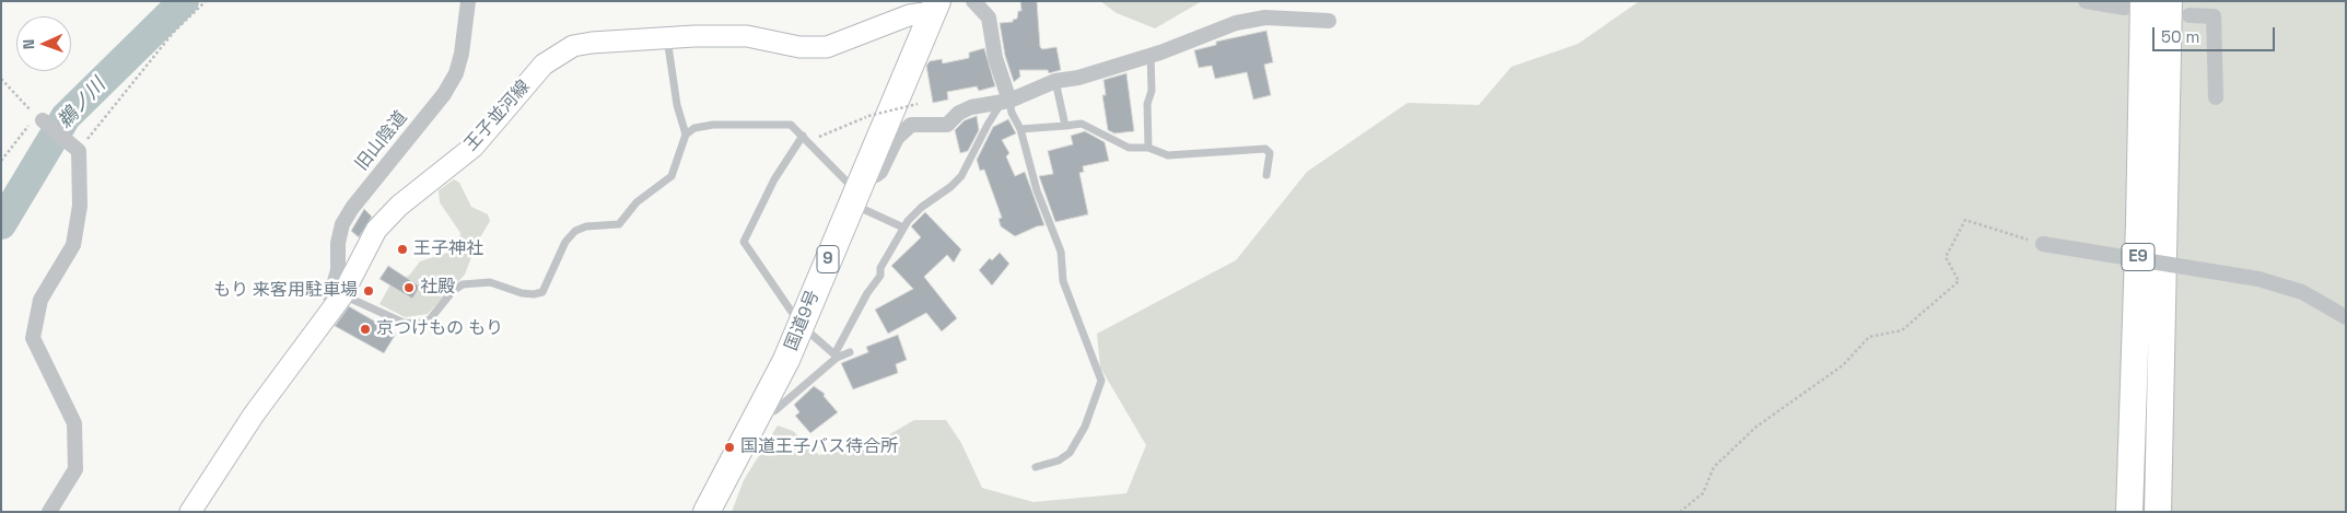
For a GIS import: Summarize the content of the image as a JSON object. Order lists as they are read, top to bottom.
{
  "streets": {
    "highway": ["E9", "9", "国道9号"],
    "main road": ["王子並河線"],
    "street": ["旧山陰道"]
  },
  "crossings": [
    ["王子並河線", "旧山陰道"],
    ["王子並河線", "国道9号"]
  ],
  "water": ["鵜ノ川"],
  "places": [
    "王子神社",
    "社殿",
    "もり 来客用駐車場",
    "京つけもの もり",
    "国道王子バス待合所"
  ],
  "scale_bar": "50 m",
  "north": "left"
}
